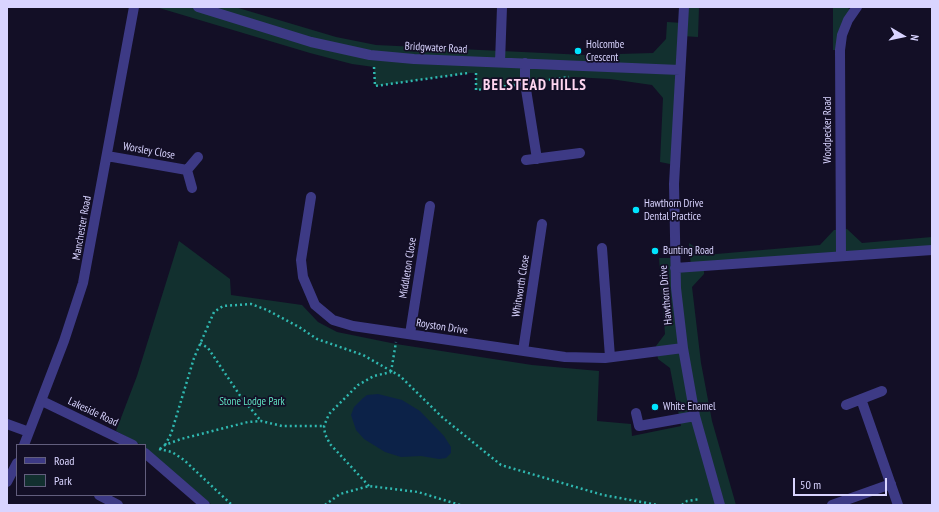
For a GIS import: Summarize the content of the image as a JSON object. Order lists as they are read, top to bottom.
{
  "streets": {
    "street": [
      "Bridgwater Road",
      "Woodpecker Road",
      "Worsley Close",
      "Manchester Road",
      "Middleton Close",
      "Whitworth Close",
      "Hawthorn Drive",
      "Royston Drive",
      "Lakeside Road"
    ]
  },
  "crossings": [
    ["Bridgwater Road", "Hawthorn Drive"],
    ["Worsley Close", "Manchester Road"],
    ["Manchester Road", "Lakeside Road"],
    ["Middleton Close", "Royston Drive"],
    ["Whitworth Close", "Royston Drive"],
    ["Hawthorn Drive", "Royston Drive"]
  ],
  "districts": ["BELSTEAD HILLS"],
  "parks": ["Stone Lodge Park"],
  "places": [
    "Holcombe Crescent",
    "Hawthorn Drive Dental Practice",
    "Bunting Road",
    "White Enamel"
  ],
  "legend": ["Road", "Park"],
  "scale_bar": "50 m",
  "north": "right"
}
